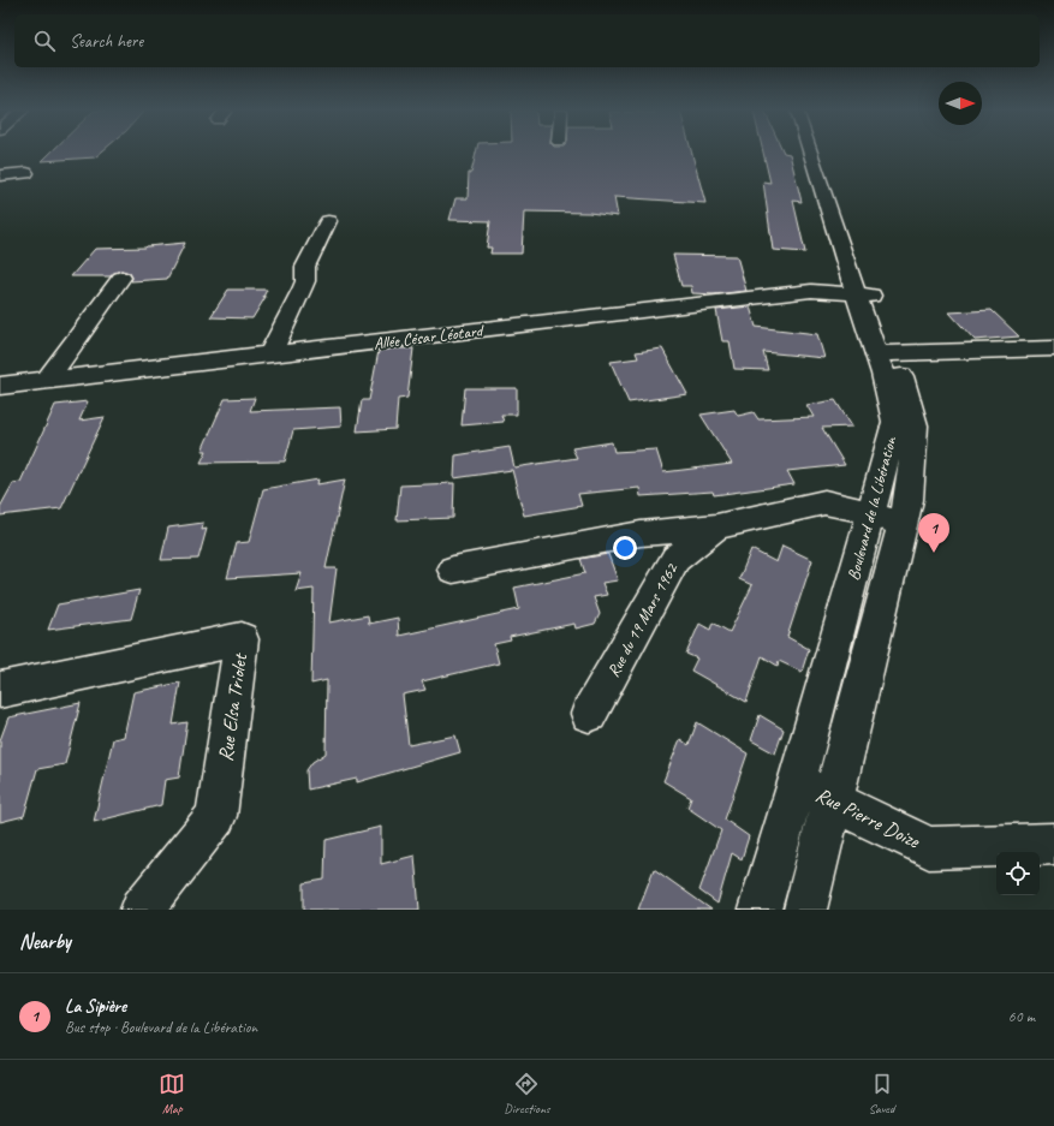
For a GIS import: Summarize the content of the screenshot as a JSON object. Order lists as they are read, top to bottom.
{
  "streets": {
    "street": [
      "Allée César Léotard",
      "Boulevard de la Libération",
      "Rue du 19 Mars 1962",
      "Rue Elsa Triolet",
      "Rue Pierre Doize"
    ]
  },
  "crossings": [
    ["Allée César Léotard", "Boulevard de la Libération"],
    ["Boulevard de la Libération", "Rue du 19 Mars 1962"],
    ["Boulevard de la Libération", "Rue Pierre Doize"]
  ],
  "north": "right",
  "page": {
    "search": "Search here",
    "pins": "1",
    "heading": "Nearby",
    "list": [
      {
        "mark": "1",
        "name": "La Sipière",
        "note": "Bus stop · Boulevard de la Libération",
        "value": "60 m"
      }
    ],
    "nav": ["Map", "Directions", "Saved"]
  }
}
